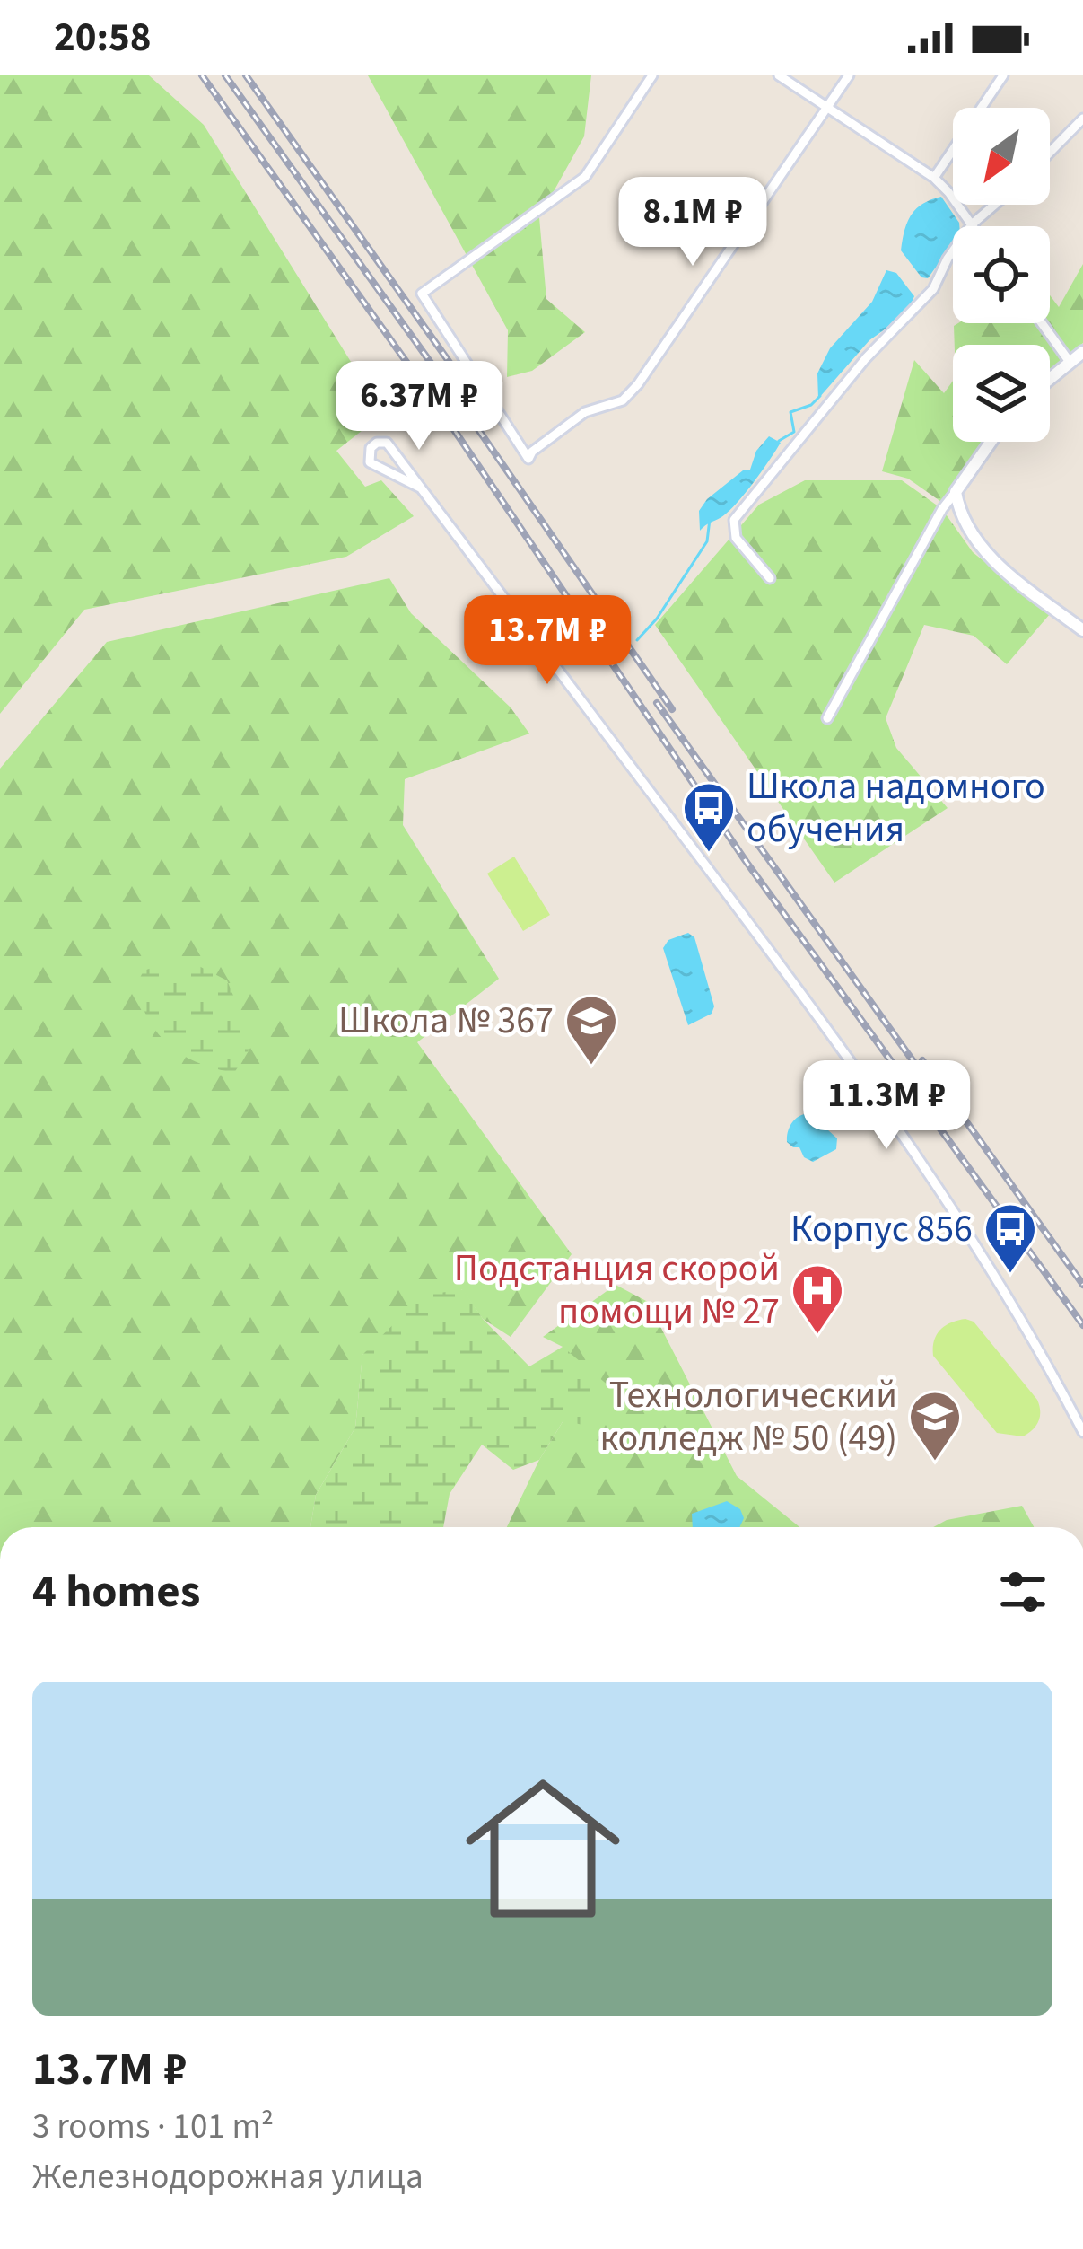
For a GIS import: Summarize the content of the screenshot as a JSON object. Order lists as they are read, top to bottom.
{
  "places": {
    "bus stop": ["Школа надомного обучения", "Корпус 856"],
    "school or university": ["Школа № 367", "Технологический колледж № 50 (49)"],
    "hospital": ["Подстанция скорой помощи № 27"]
  },
  "north": "bottom left",
  "page": {
    "status": "20:58",
    "price": [
      "8.1M ₽",
      "6.37M ₽",
      "13.7M ₽",
      "11.3M ₽"
    ],
    "heading": "4 homes",
    "list": [
      {
        "name": "13.7M ₽",
        "note": "3 rooms · 101 m² · Железнодорожная улица"
      }
    ]
  }
}
